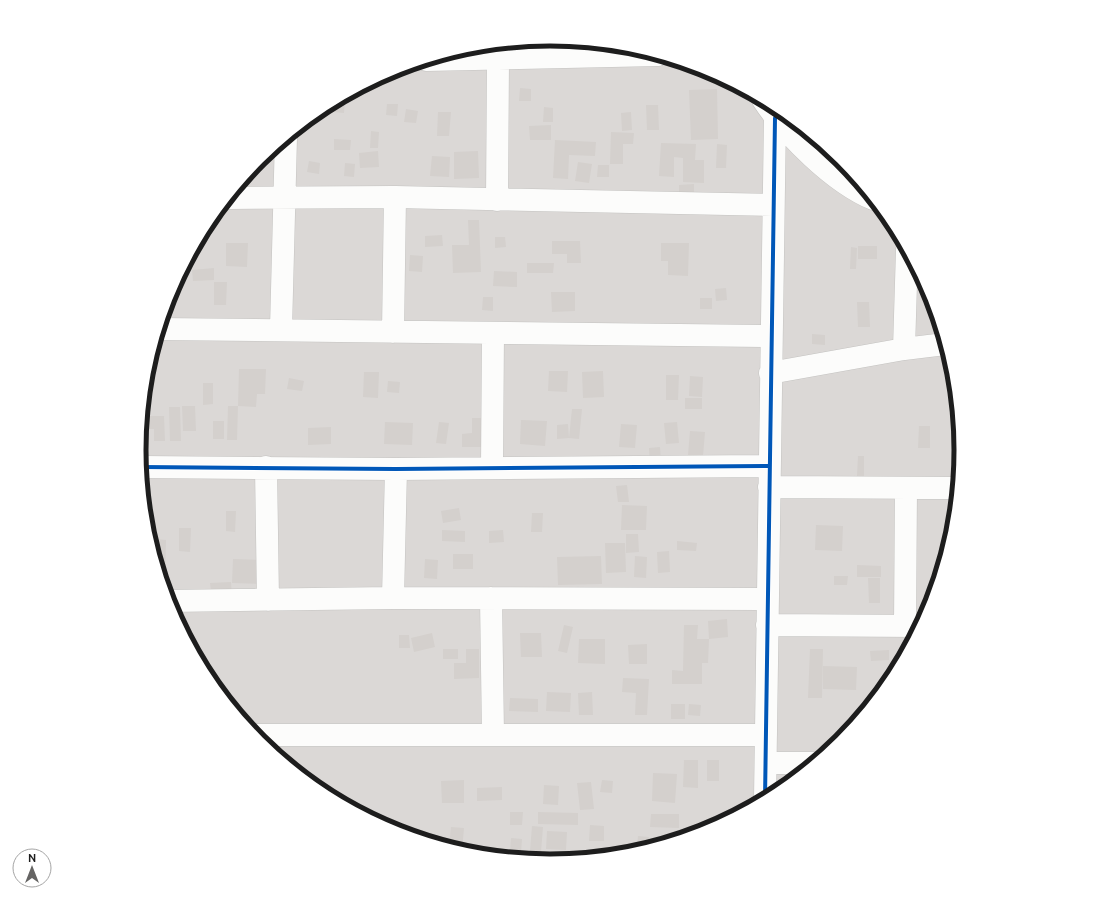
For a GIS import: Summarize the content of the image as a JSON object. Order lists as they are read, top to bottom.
{
  "north": "top"
}
